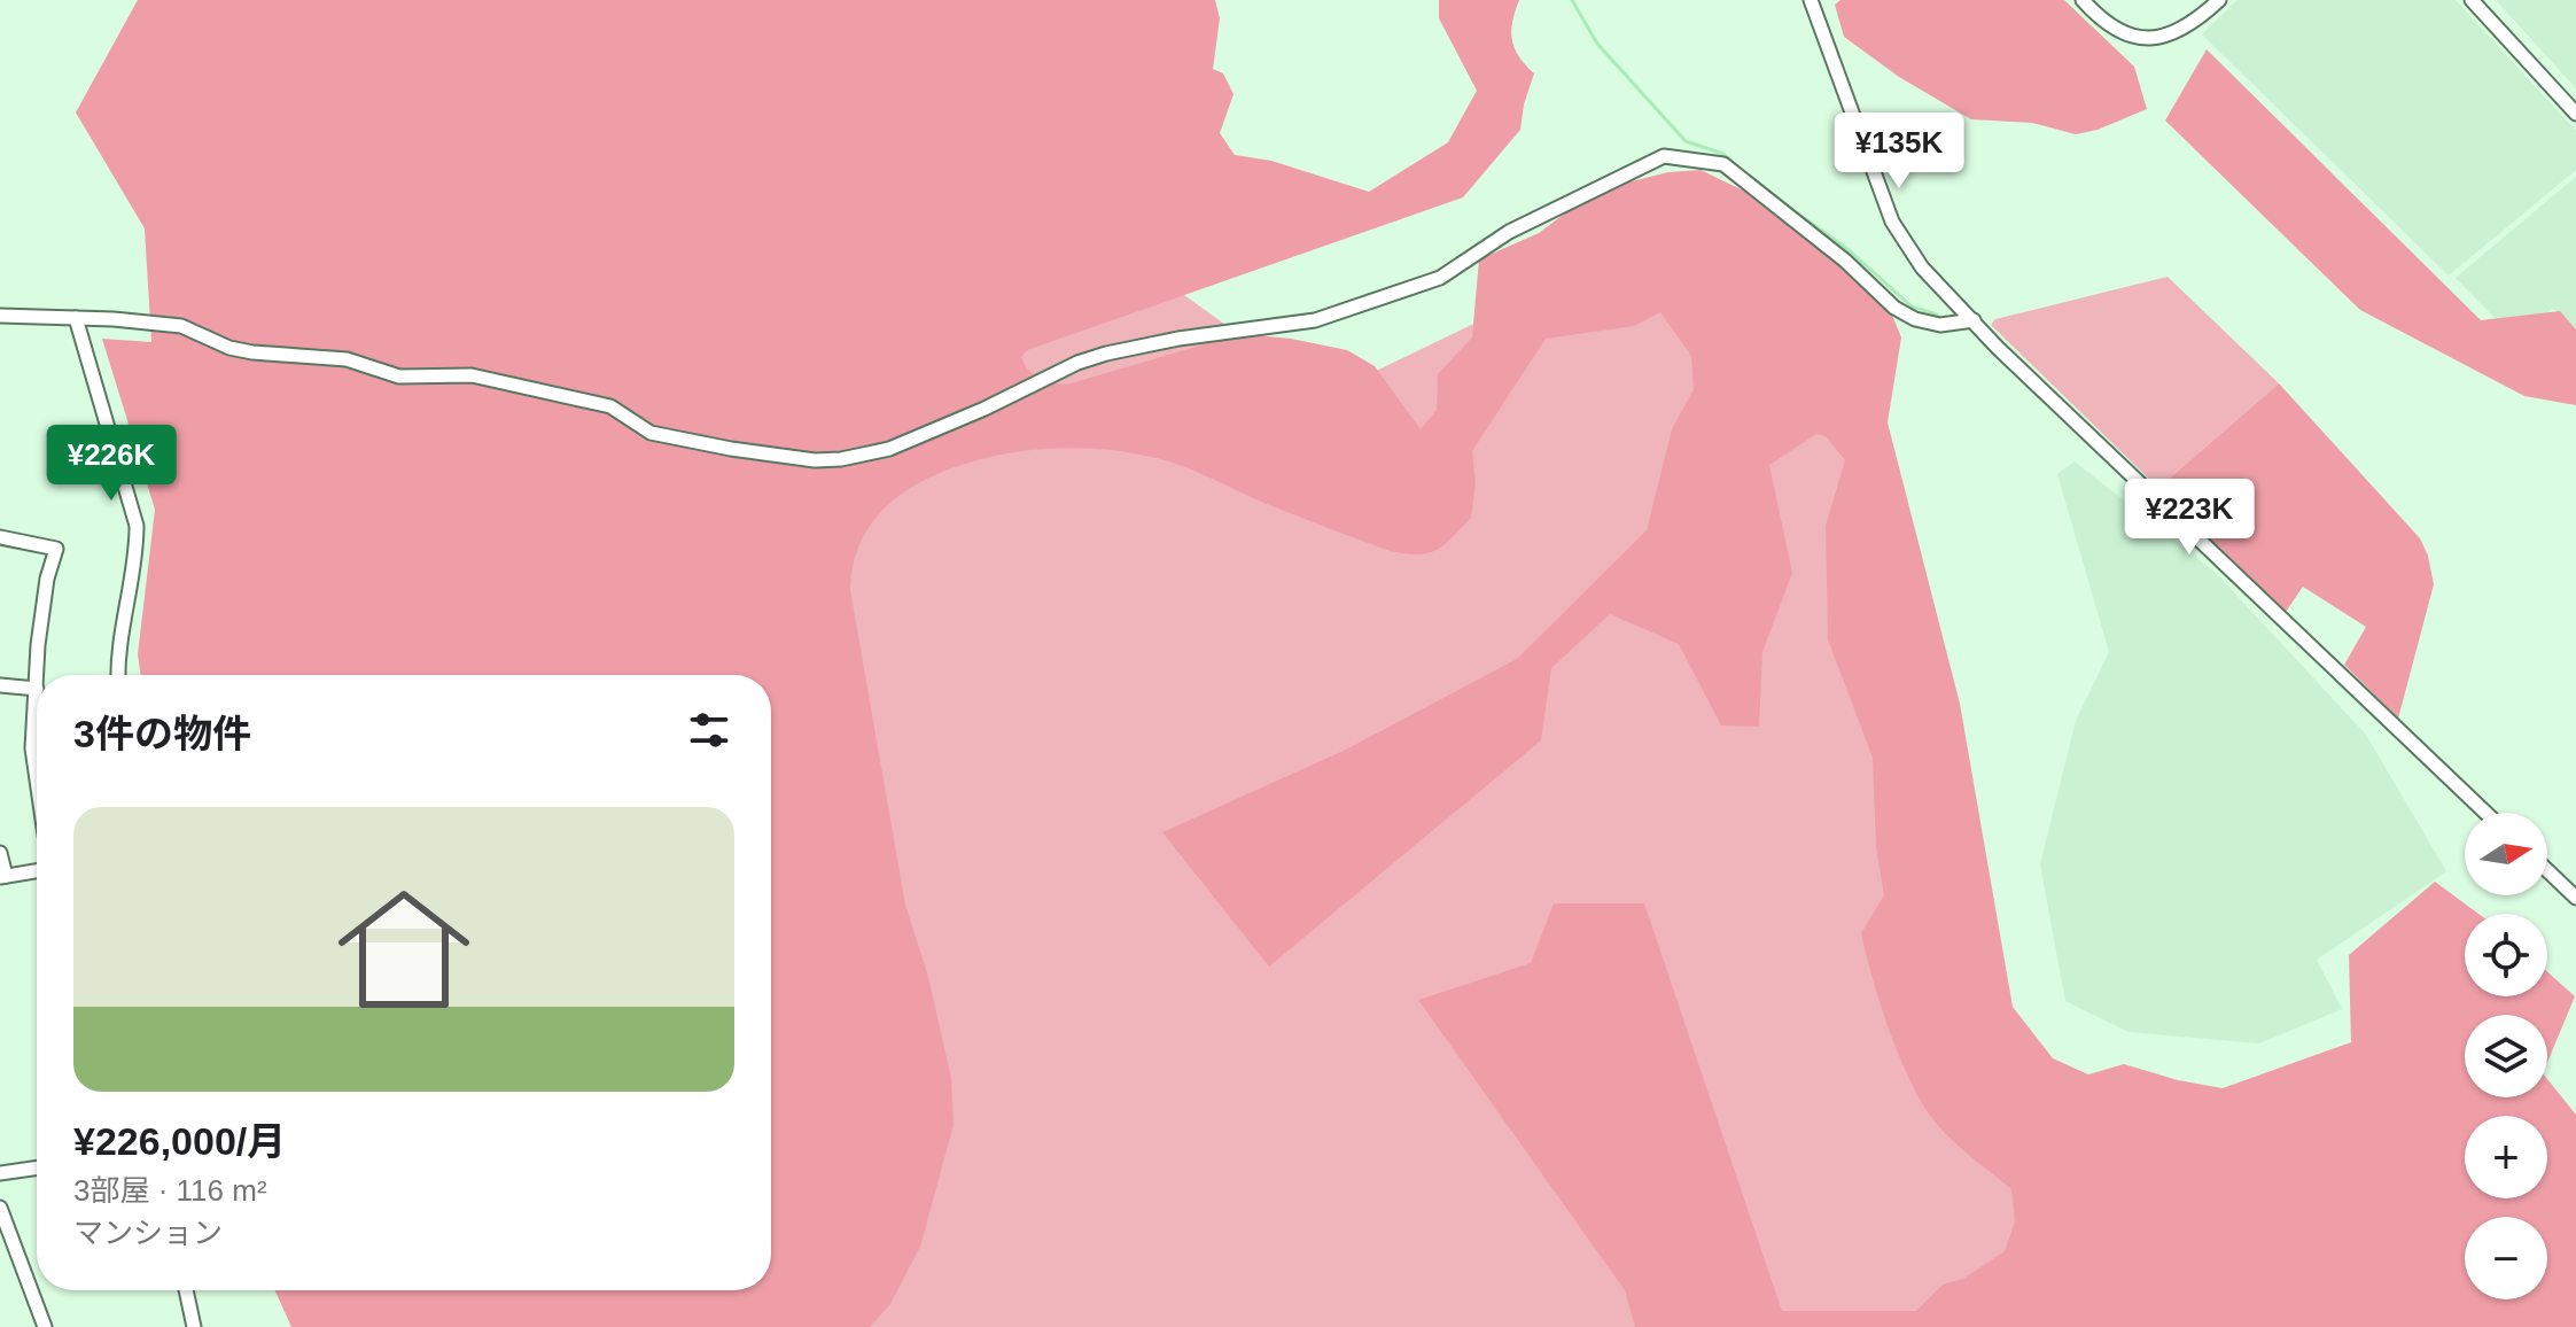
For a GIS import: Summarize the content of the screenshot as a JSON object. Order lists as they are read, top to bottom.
{
  "north": "right",
  "page": {
    "price": ["¥135K", "¥226K", "¥223K"],
    "heading": "3件の物件",
    "list": [
      {
        "name": "¥226,000/月",
        "note": "3部屋 · 116 m² · マンション"
      }
    ],
    "map_buttons": ["+", "−"]
  }
}
